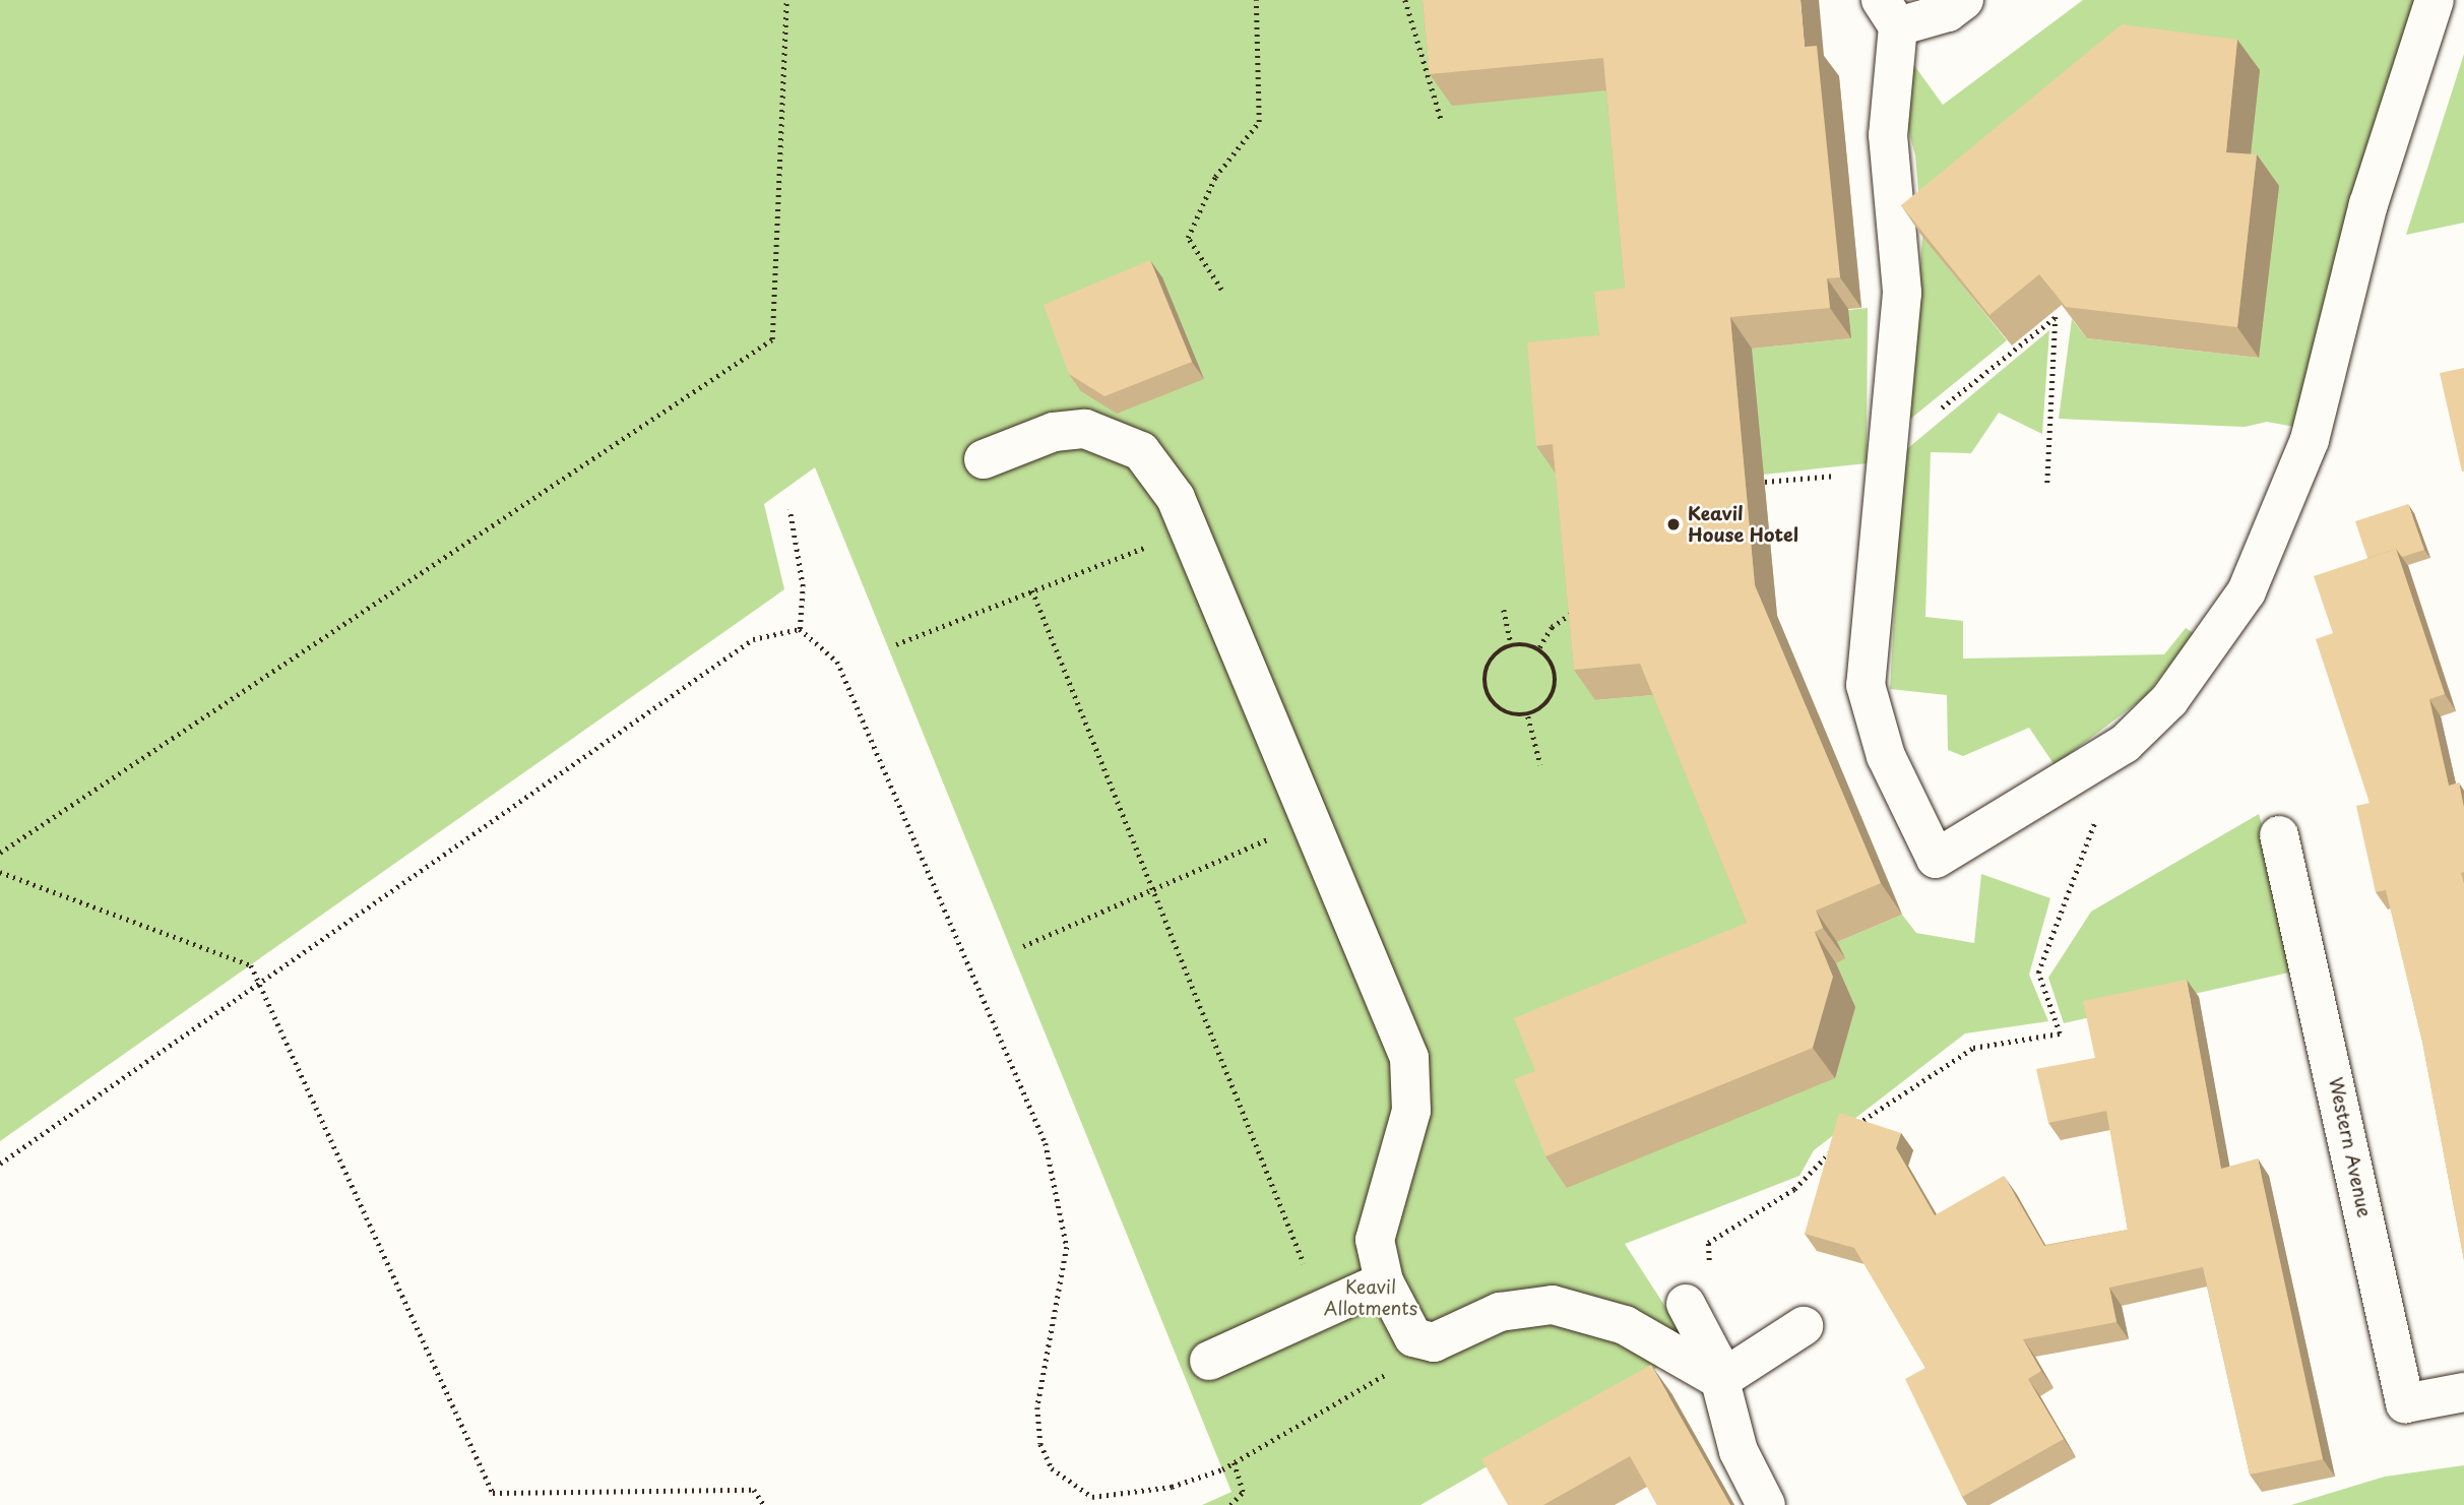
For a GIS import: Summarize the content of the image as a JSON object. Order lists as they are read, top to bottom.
{
  "streets": {
    "street": ["Western Avenue"]
  },
  "parks": ["Keavil Allotments"],
  "places": ["Keavil House Hotel"]
}
